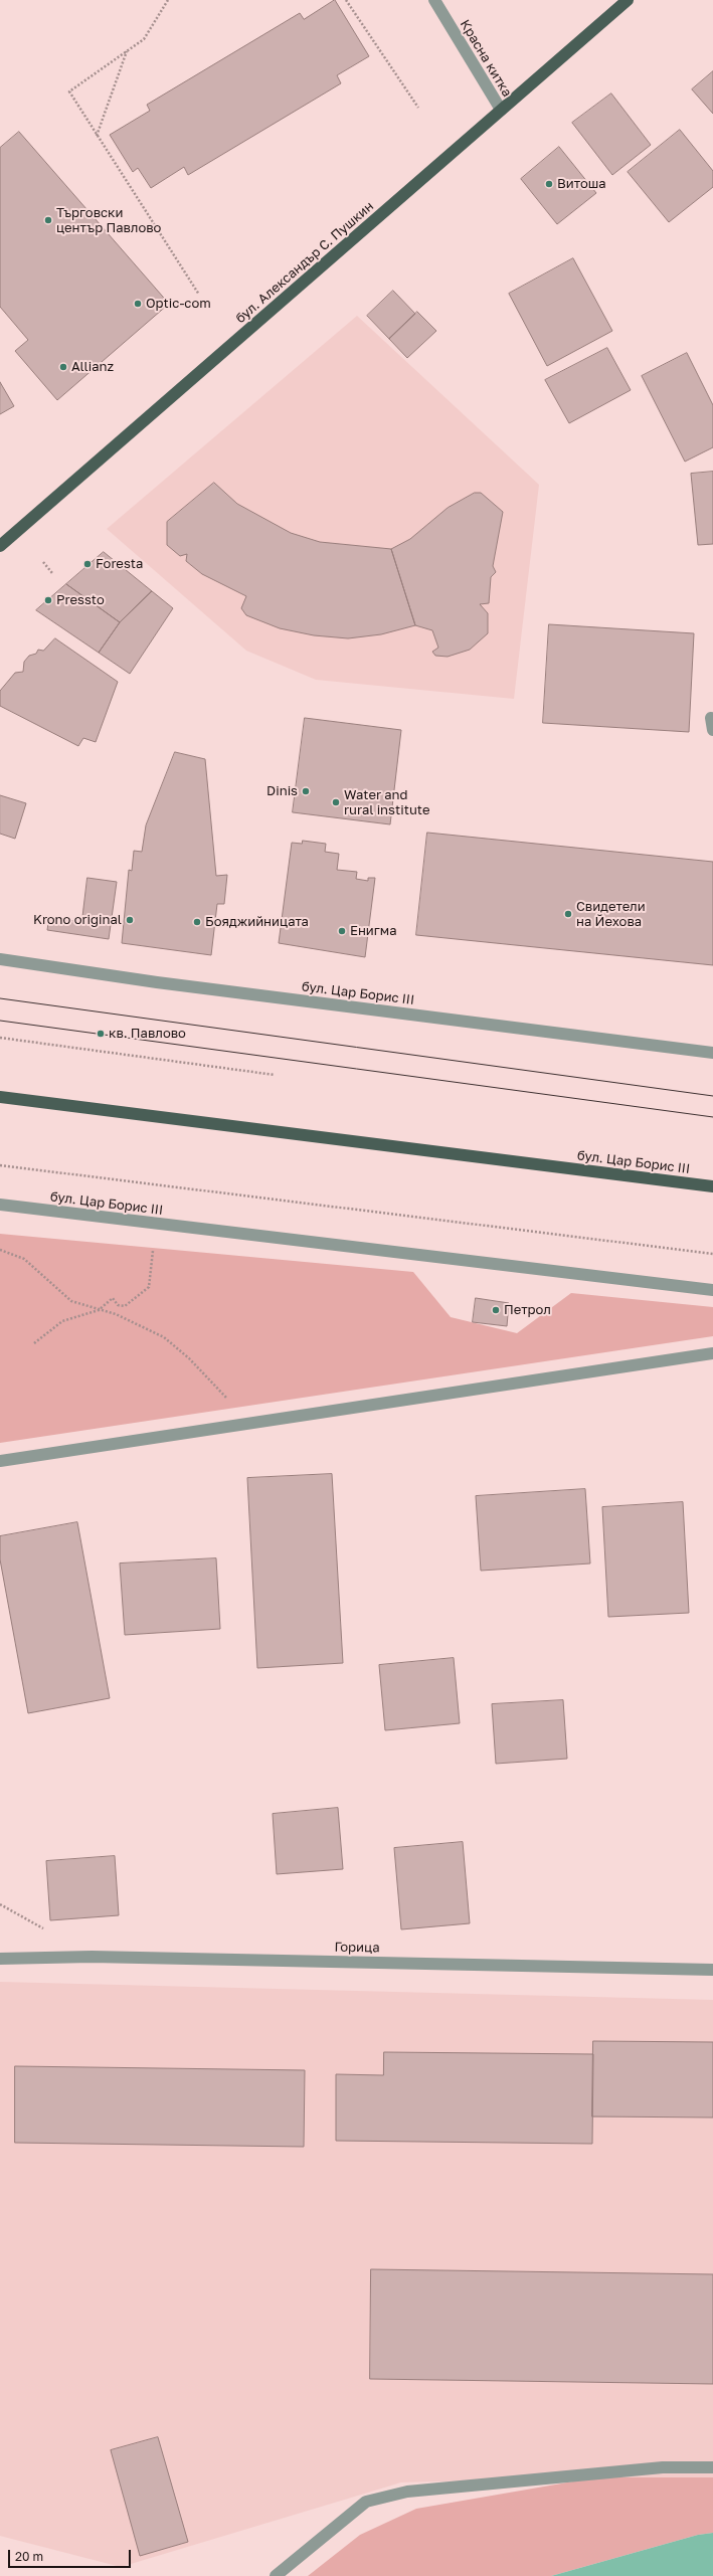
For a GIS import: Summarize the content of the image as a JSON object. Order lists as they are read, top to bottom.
{
  "streets": {
    "main road": ["бул. Александър С. Пушкин", "бул. Цар Борис III"],
    "street": ["Красна китка", "Горица"]
  },
  "crossings": [
    ["Красна китка", "бул. Александър С. Пушкин"]
  ],
  "places": [
    "Витоша",
    "Търговски център Павлово",
    "Optic-com",
    "Allianz",
    "Foresta",
    "Pressto",
    "Dinis",
    "Water and rural institute",
    "Свидетели на Йехова",
    "Krono original",
    "Бояджийницата",
    "Енигма",
    "кв. Павлово",
    "Петрол"
  ],
  "scale_bar": "20 m"
}
